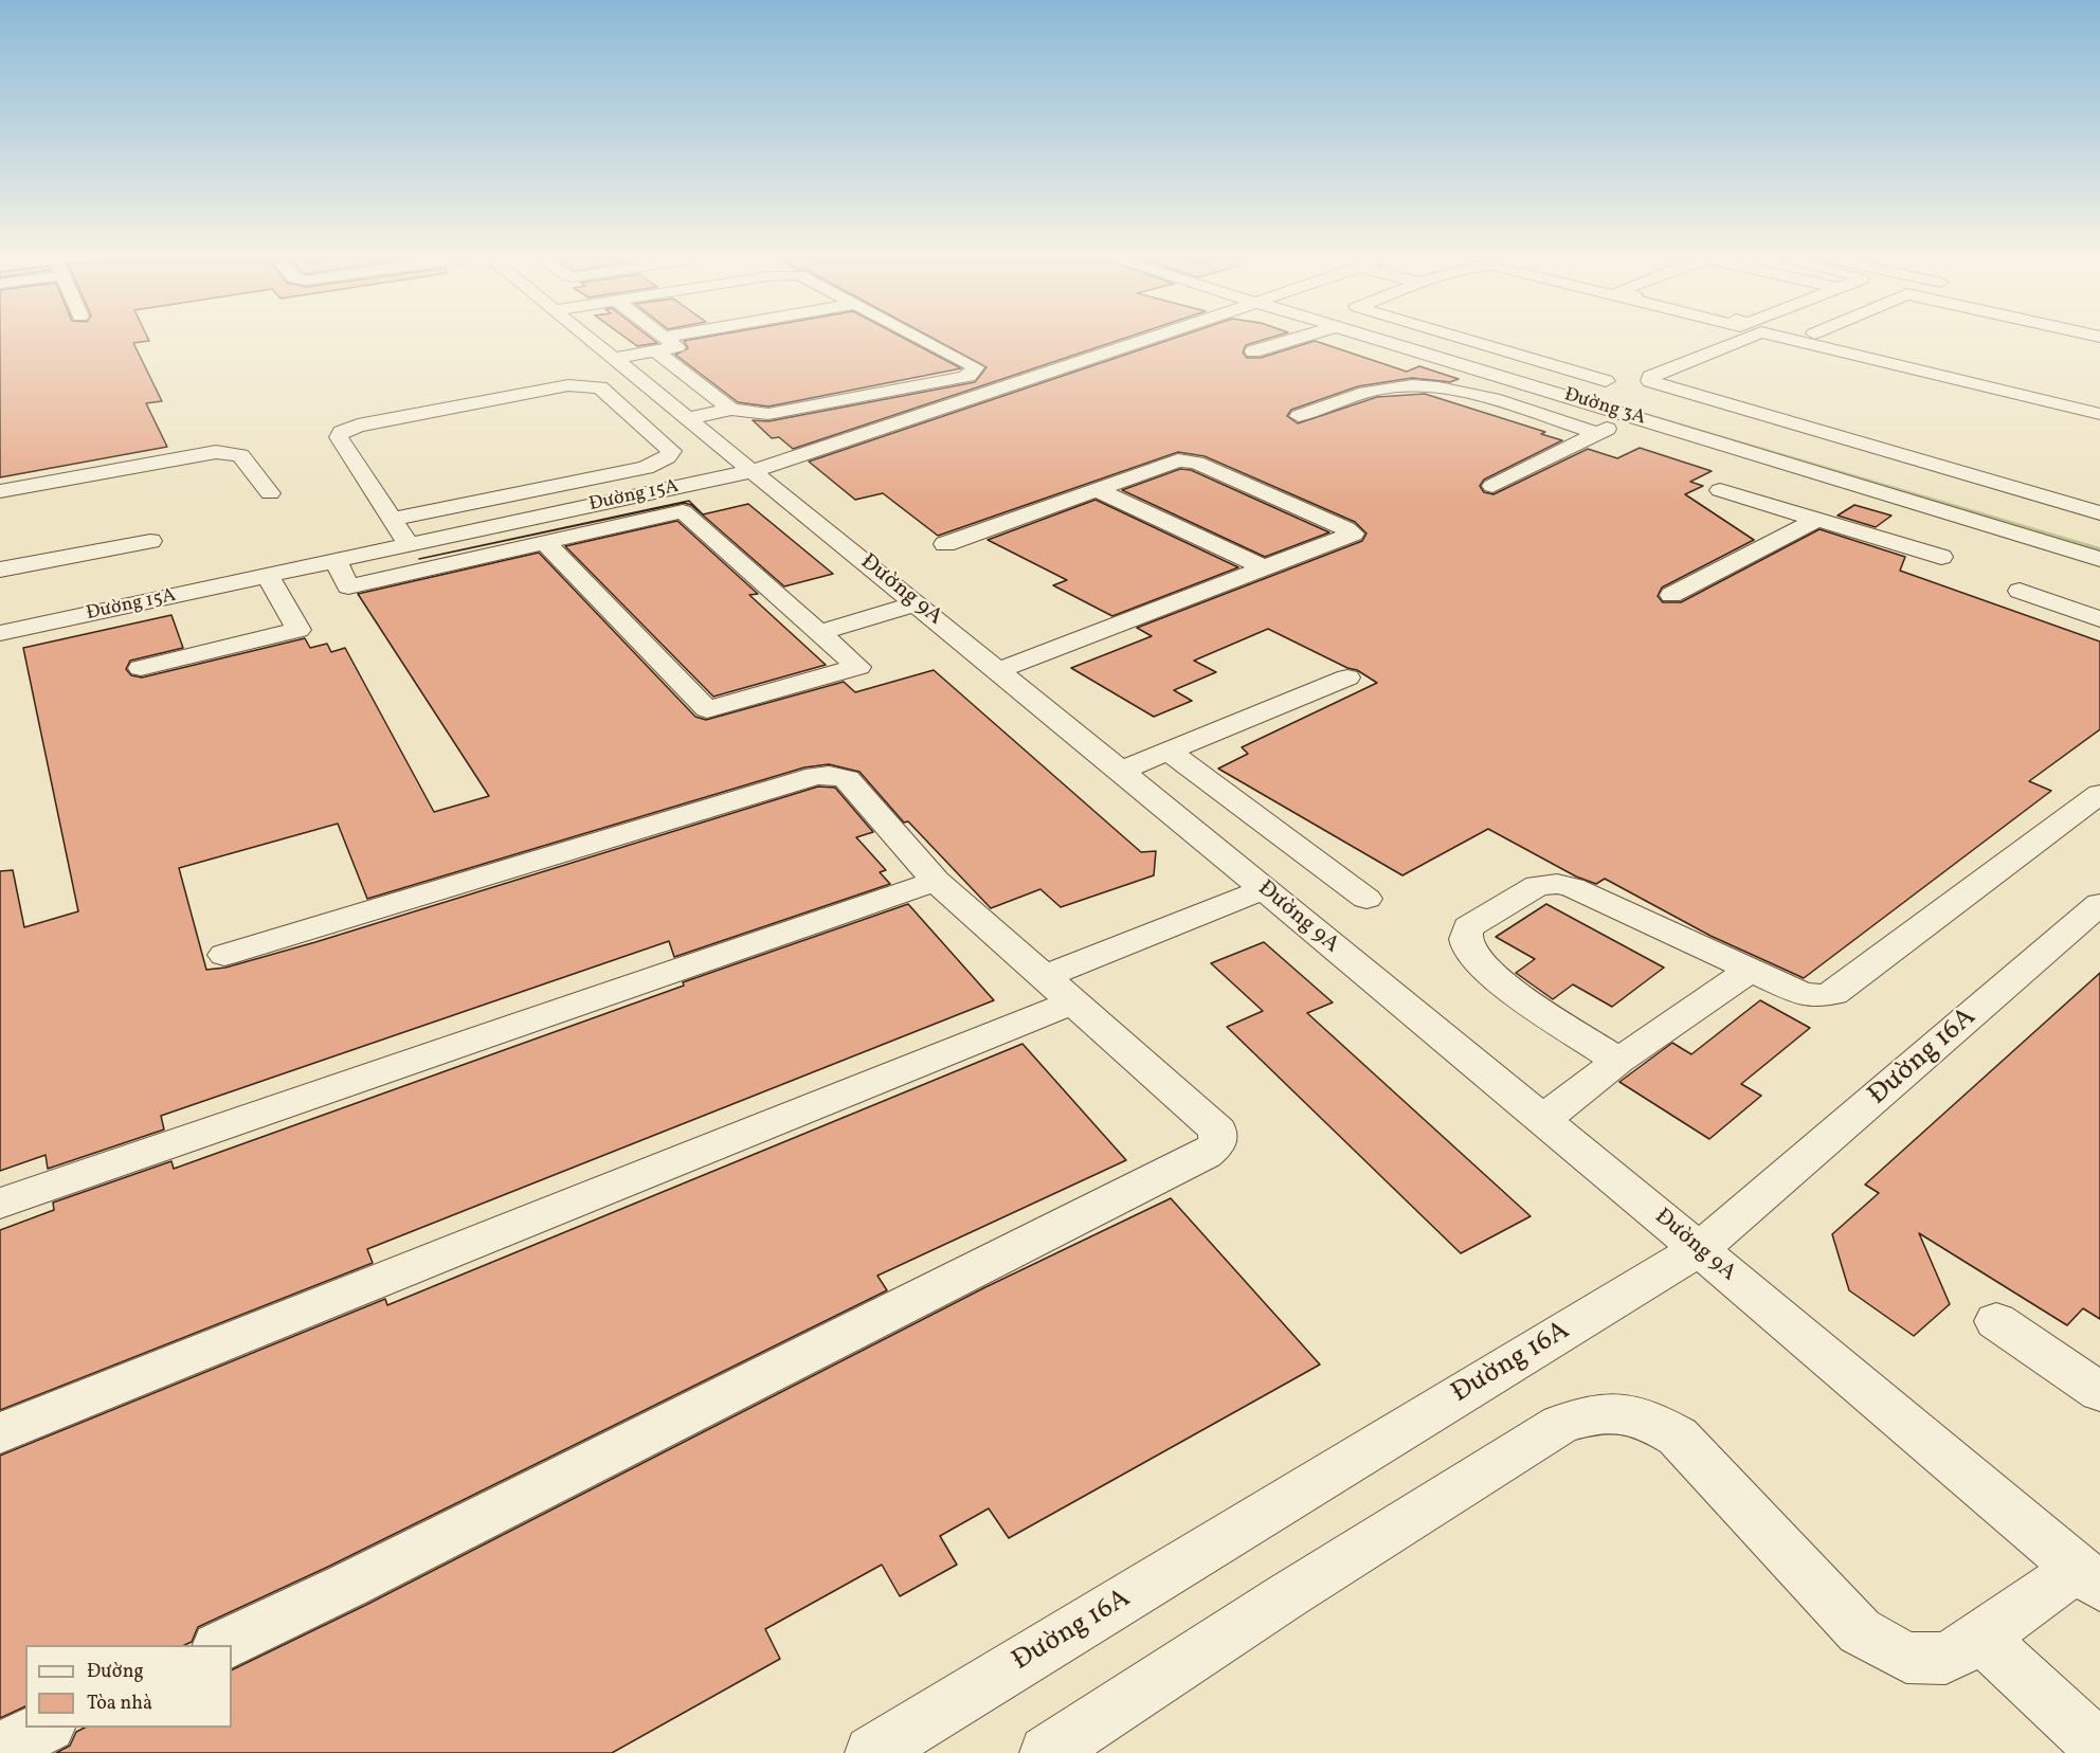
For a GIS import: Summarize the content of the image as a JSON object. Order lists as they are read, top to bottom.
{
  "streets": {
    "street": [
      "Đường 3A",
      "Đường 15A",
      "Đường 9A",
      "Đường 16A"
    ]
  },
  "crossings": [
    ["Đường 15A", "Đường 9A"],
    ["Đường 9A", "Đường 16A"]
  ],
  "legend": ["Đường", "Tòa nhà"]
}
